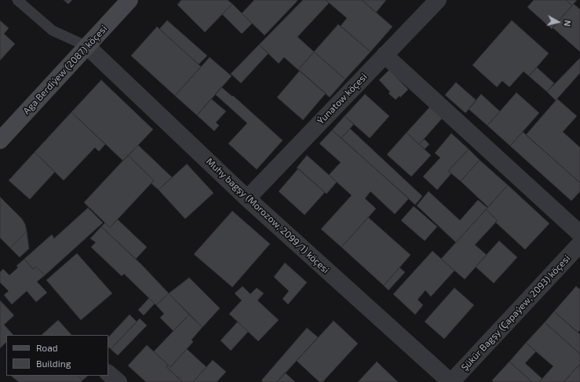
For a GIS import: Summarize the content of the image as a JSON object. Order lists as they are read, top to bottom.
{
  "streets": {
    "street": [
      "Aga Berdiýew (2087) köçesi",
      "Ýunatow köçesi",
      "Muhy bagşy (Morozow, 2099/1) köçesi",
      "Şükür Bagşy (Çapaýew, 2093) köçesi"
    ]
  },
  "crossings": [
    ["Aga Berdiýew (2087) köçesi", "Muhy bagşy (Morozow, 2099/1) köçesi"],
    ["Ýunatow köçesi", "Muhy bagşy (Morozow, 2099/1) köçesi"],
    ["Muhy bagşy (Morozow, 2099/1) köçesi", "Şükür Bagşy (Çapaýew, 2093) köçesi"]
  ],
  "legend": ["Road", "Building"],
  "north": "right"
}
